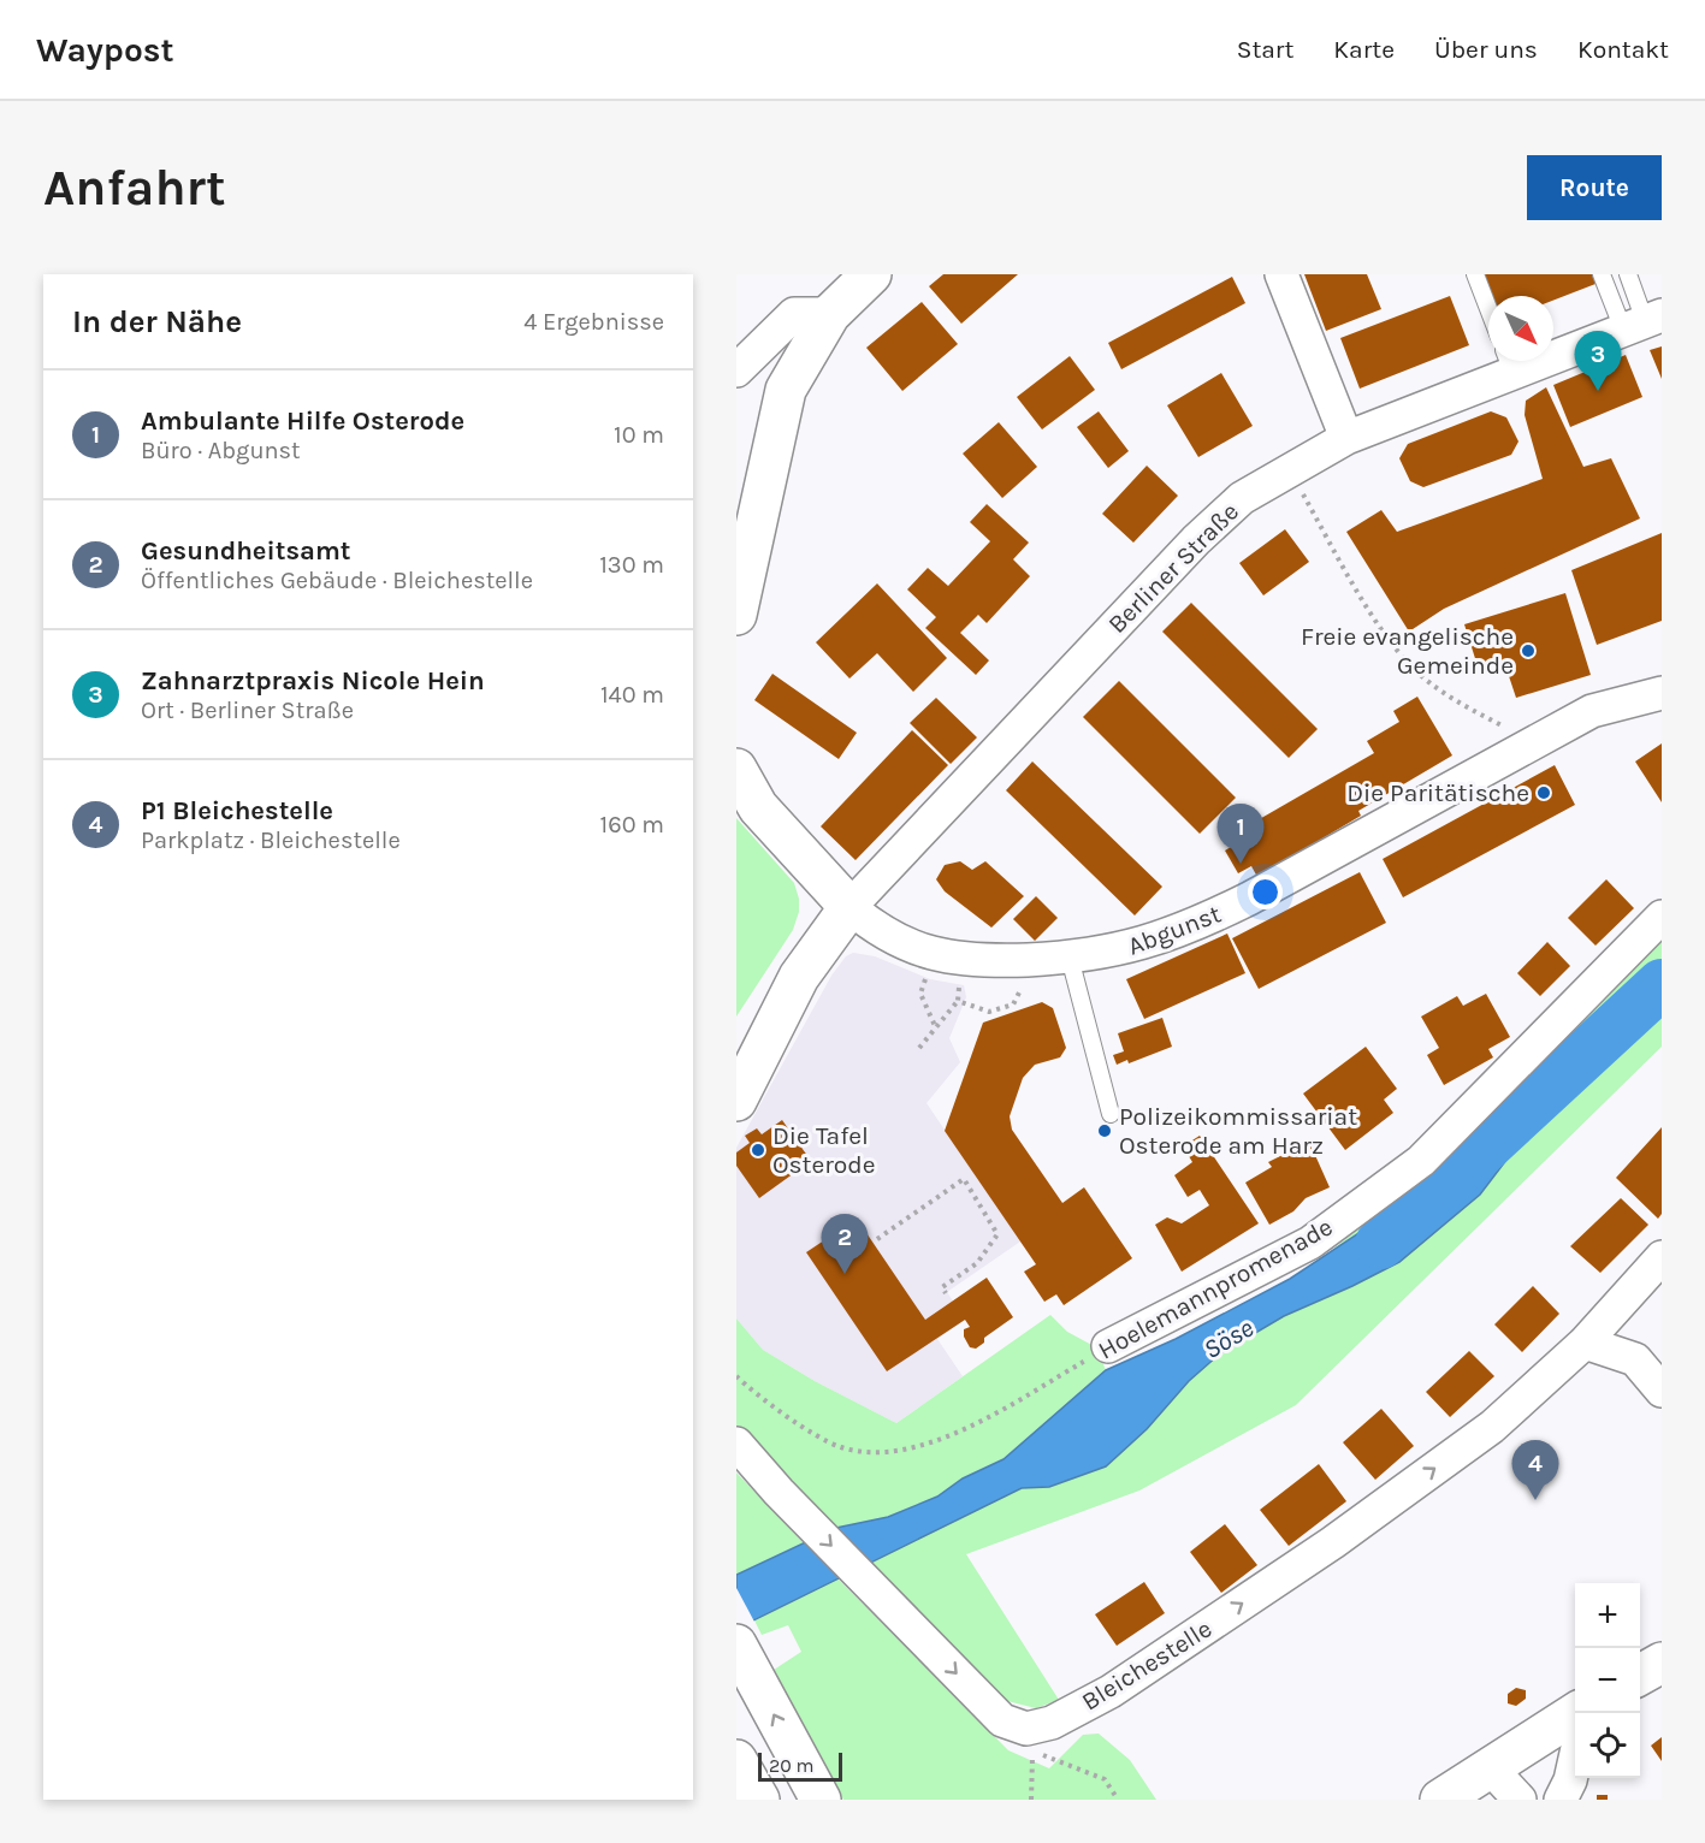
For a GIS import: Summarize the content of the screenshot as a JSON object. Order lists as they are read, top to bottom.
{
  "streets": {
    "street": [
      "Berliner Straße",
      "Abgunst",
      "Hoelemannpromenade",
      "Bleichestelle"
    ]
  },
  "crossings": [
    ["Berliner Straße", "Abgunst"]
  ],
  "water": ["Söse"],
  "places": [
    "Freie evangelische Gemeinde",
    "Die Paritätische",
    "Polizeikommissariat Osterode am Harz",
    "Die Tafel Osterode"
  ],
  "scale_bar": "20 m",
  "north": "bottom right",
  "page": {
    "header": "Waypost",
    "nav": [
      "Start",
      "Karte",
      "Über uns",
      "Kontakt"
    ],
    "buttons": "Route",
    "title": "Anfahrt",
    "heading": ["In der Nähe", "4 Ergebnisse"],
    "pins": [
      "3",
      "1",
      "2",
      "4"
    ],
    "list": [
      {
        "mark": "1",
        "name": "Ambulante Hilfe Osterode",
        "note": "Büro · Abgunst",
        "value": "10 m"
      },
      {
        "mark": "2",
        "name": "Gesundheitsamt",
        "note": "Öffentliches Gebäude · Bleichestelle",
        "value": "130 m"
      },
      {
        "mark": "3",
        "name": "Zahnarztpraxis Nicole Hein",
        "note": "Ort · Berliner Straße",
        "value": "140 m"
      },
      {
        "mark": "4",
        "name": "P1 Bleichestelle",
        "note": "Parkplatz · Bleichestelle",
        "value": "160 m"
      }
    ],
    "map_buttons": ["+", "−"],
    "scale": "20 m"
  }
}
